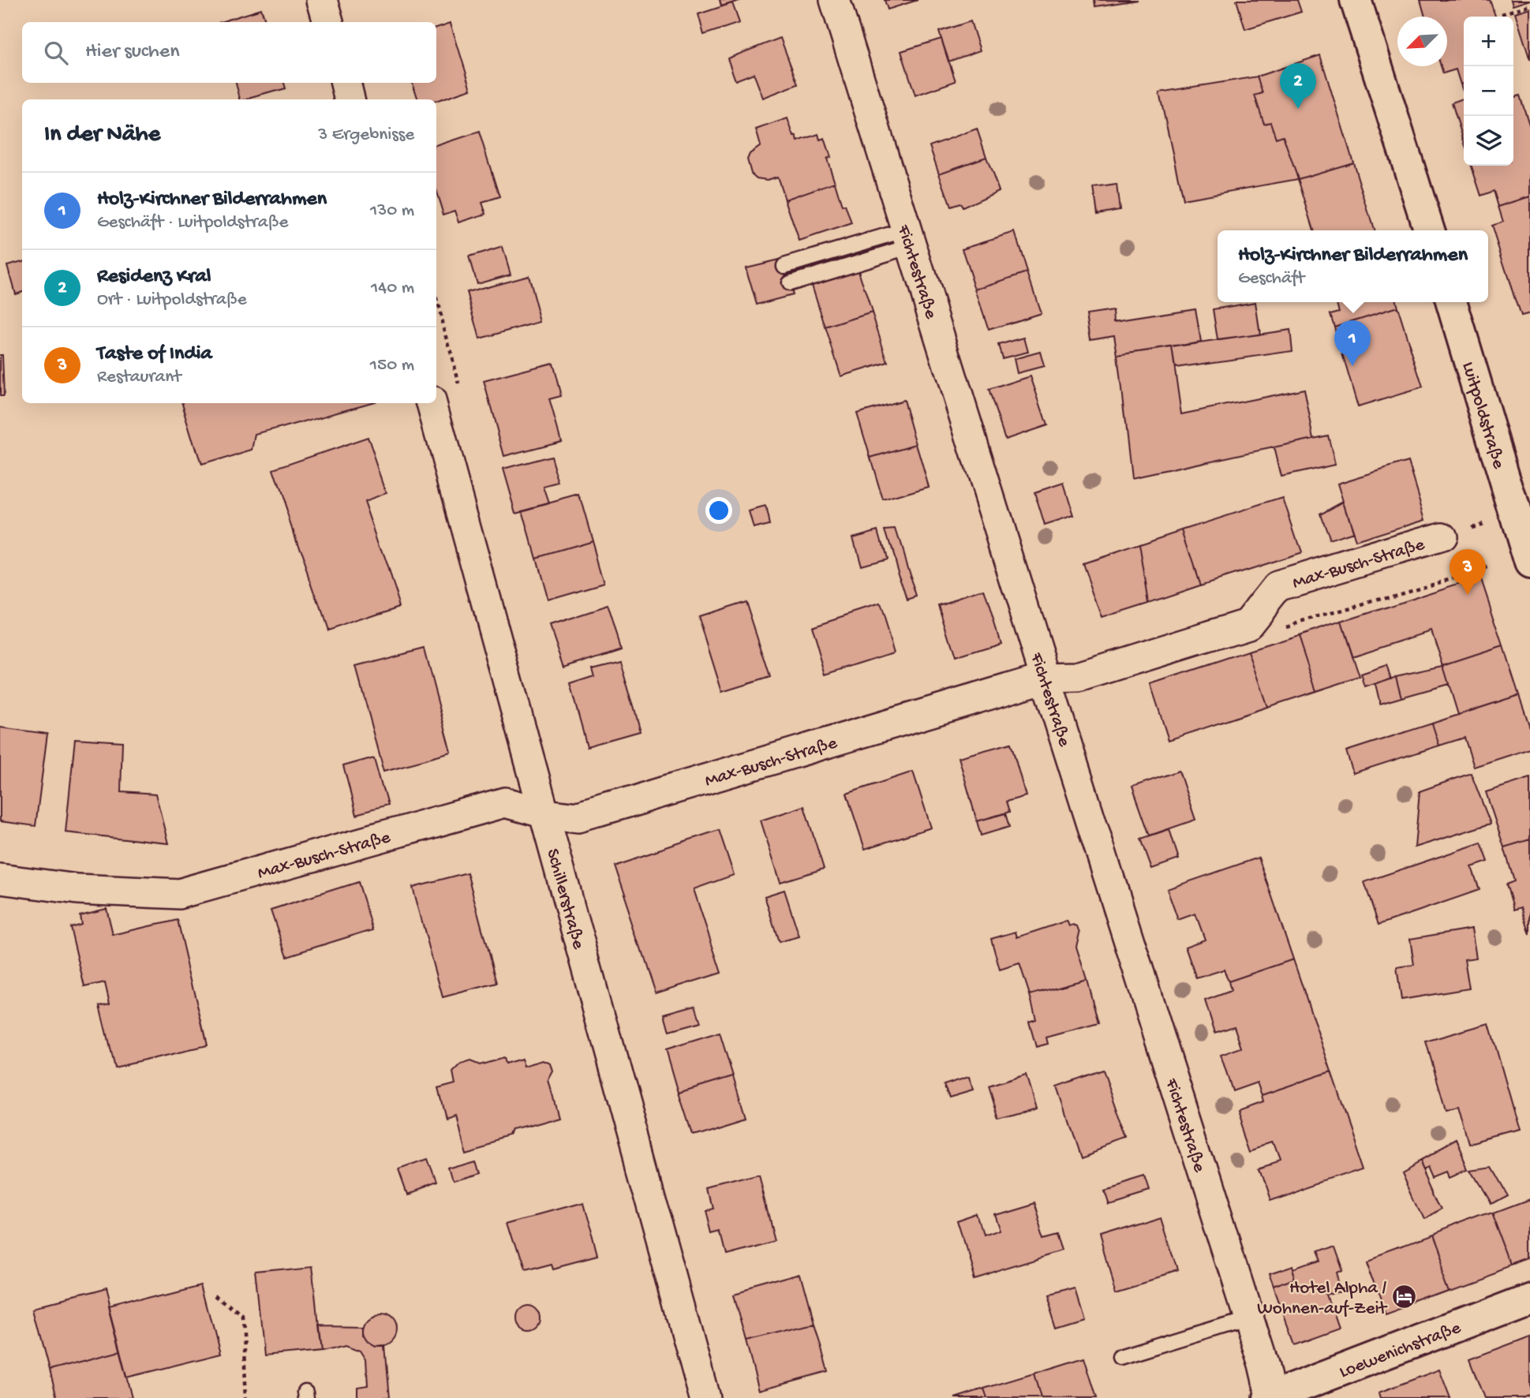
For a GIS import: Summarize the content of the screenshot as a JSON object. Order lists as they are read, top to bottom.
{
  "streets": {
    "main road": ["Luitpoldstraße", "Loewenichstraße"],
    "street": ["Fichtestraße", "Max-Busch-Straße", "Schillerstraße"]
  },
  "crossings": [
    ["Fichtestraße", "Max-Busch-Straße"],
    ["Fichtestraße", "Loewenichstraße"],
    ["Luitpoldstraße", "Max-Busch-Straße"],
    ["Max-Busch-Straße", "Schillerstraße"]
  ],
  "places": {
    "hotel": ["Hotel Alpha / Wohnen-auf-Zeit"]
  },
  "north": "bottom left",
  "page": {
    "map_buttons": ["+", "−"],
    "search": "Hier suchen",
    "pins": ["2", "1", "3"],
    "heading": ["In der Nähe", "3 Ergebnisse"],
    "list": [
      {
        "mark": "1",
        "name": "Holz-Kirchner Bilderrahmen",
        "note": "Geschäft · Luitpoldstraße",
        "value": "130 m"
      },
      {
        "mark": "2",
        "name": "Residenz Kral",
        "note": "Ort · Luitpoldstraße",
        "value": "140 m"
      },
      {
        "mark": "3",
        "name": "Taste of India",
        "note": "Restaurant",
        "value": "150 m"
      }
    ],
    "popup": ["Holz-Kirchner Bilderrahmen", "Geschäft"]
  }
}
